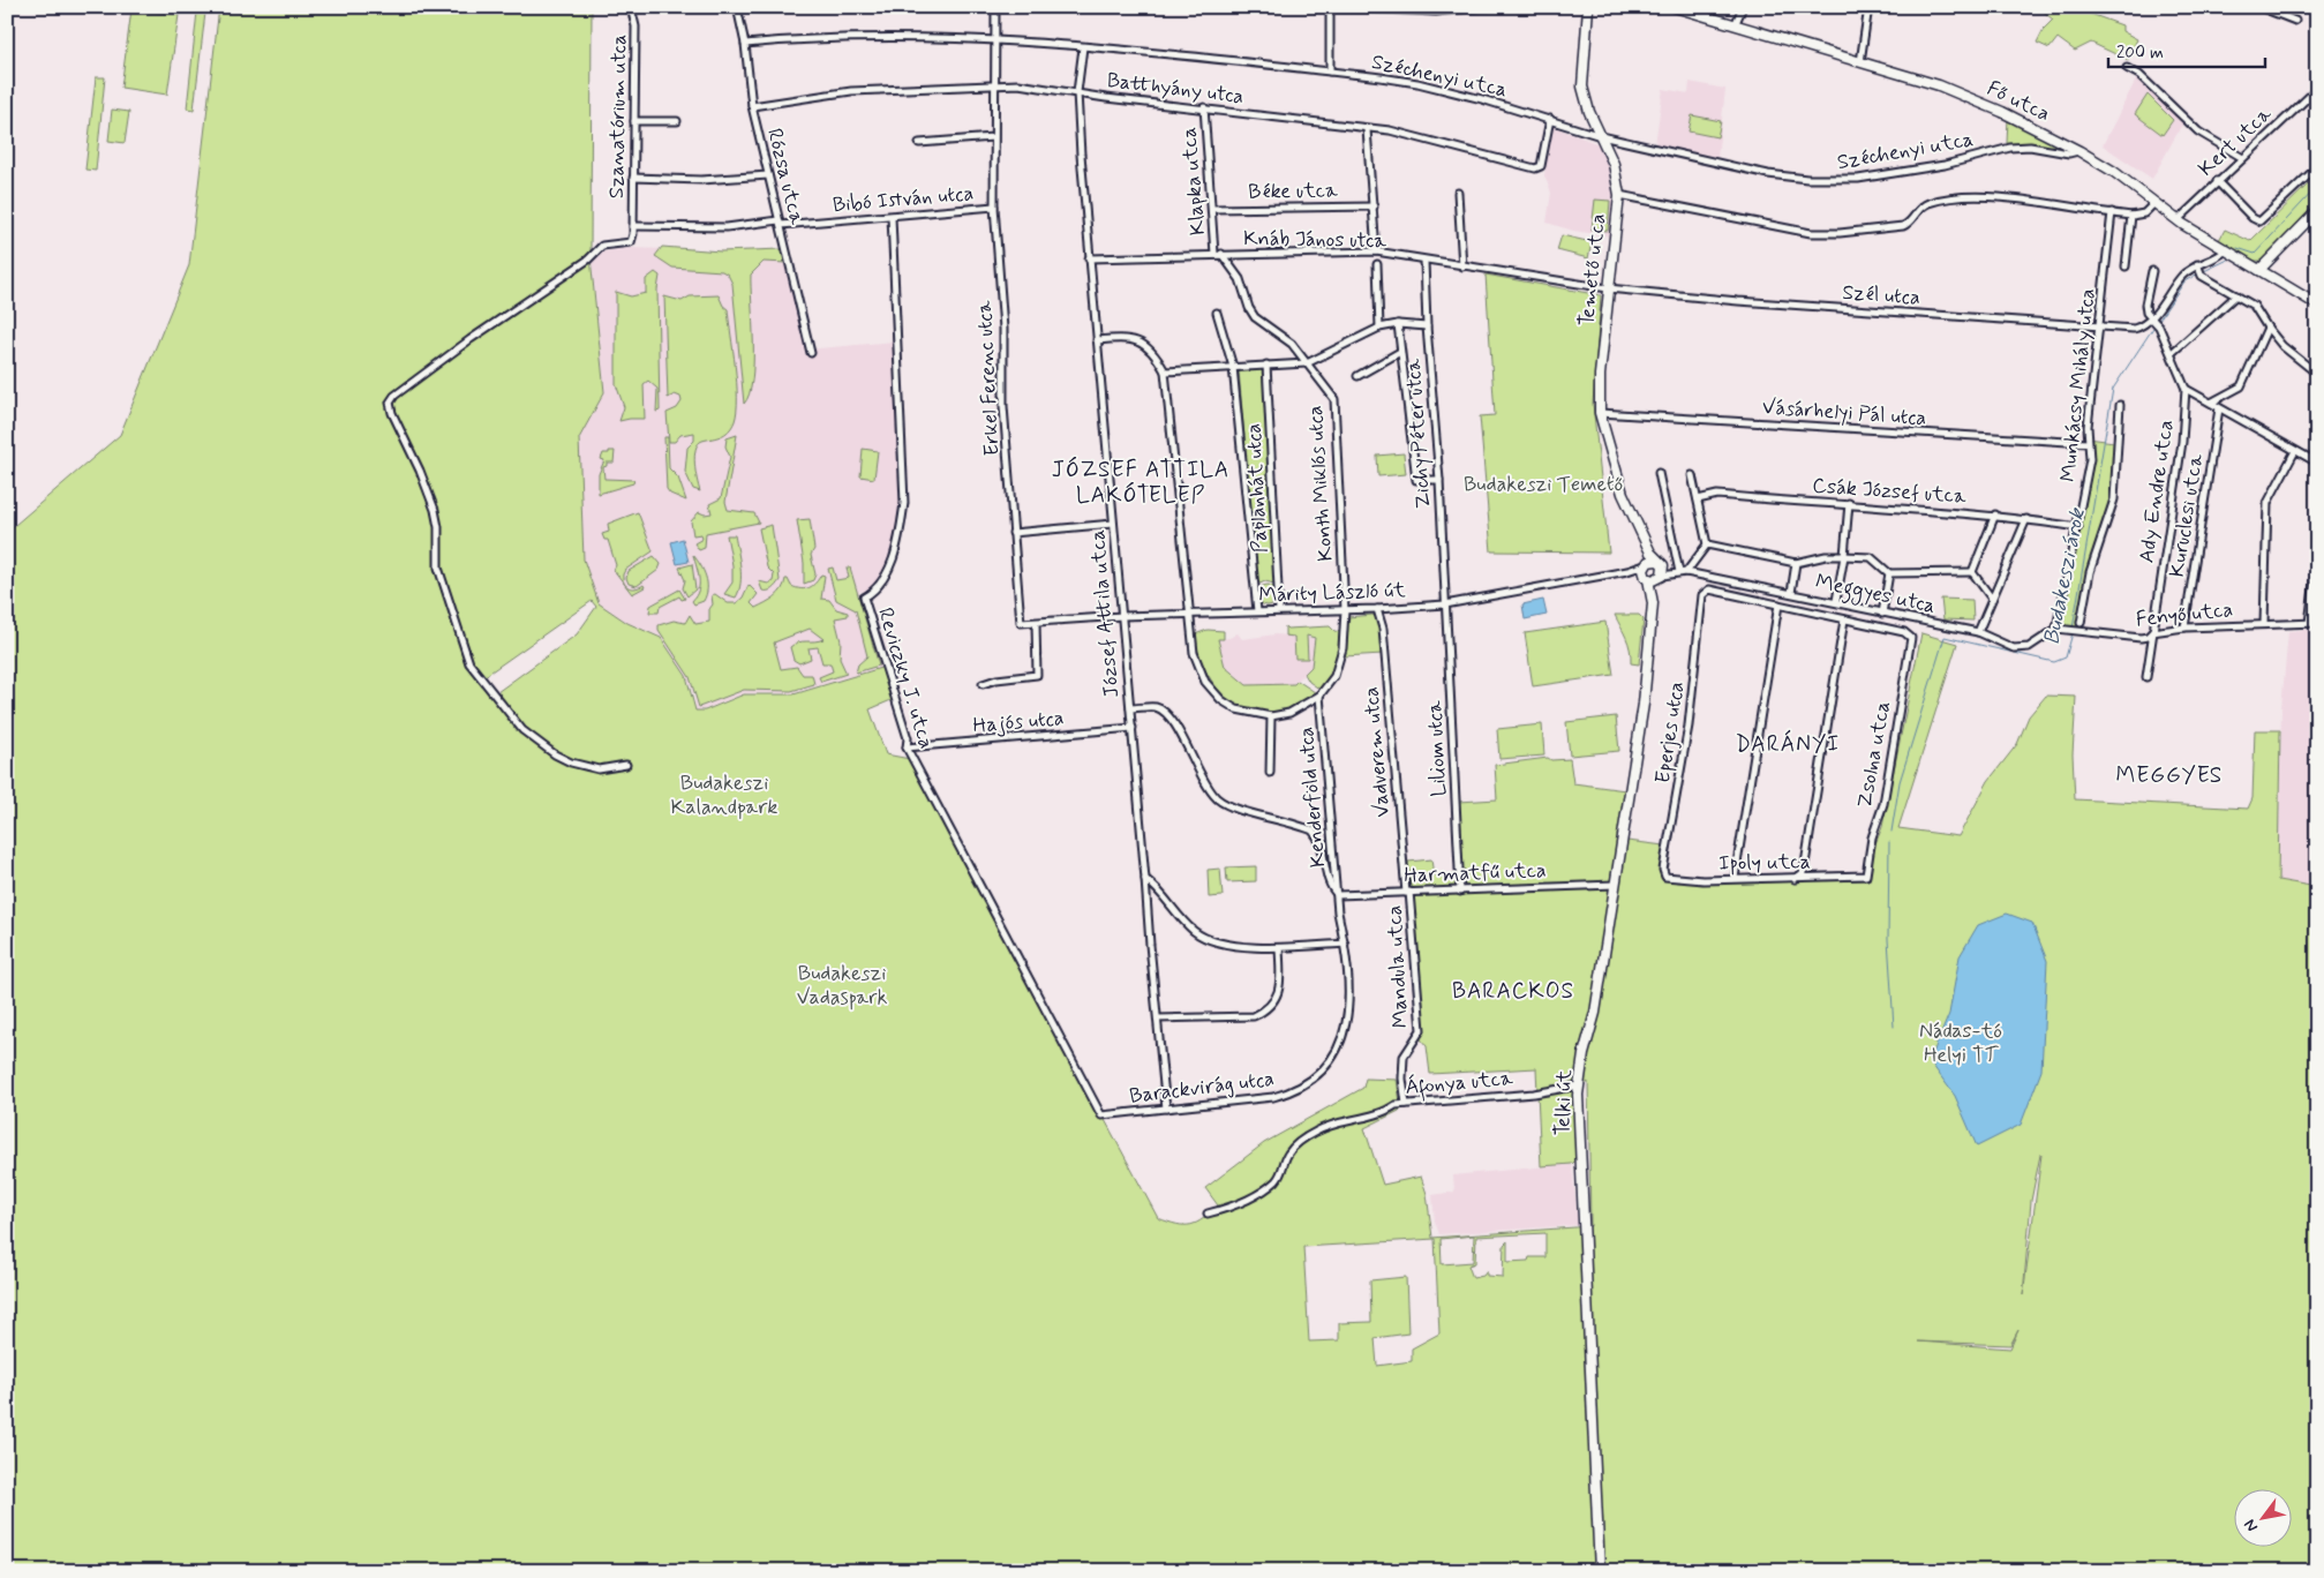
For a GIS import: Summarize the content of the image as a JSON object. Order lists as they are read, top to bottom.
{
  "streets": {
    "main road": ["Fő utca", "Temető utca", "Telki út"],
    "street": [
      "Széchenyi utca",
      "Batthyány utca",
      "Szanatórium utca",
      "Kert utca",
      "Rózsa utca",
      "Klapka utca",
      "Béke utca",
      "Bibó István utca",
      "Knáb János utca",
      "Szél utca",
      "Erkel Ferenc utca",
      "Munkácsy Mihály utca",
      "Vásárhelyi Pál utca",
      "Zichy Péter utca",
      "Konth Miklós utca",
      "Paplanhát utca",
      "Csák József utca",
      "Ady Endre utca",
      "Kuruclesi utca",
      "Márity László út",
      "Meggyes utca",
      "József Attila utca",
      "Fenyő utca",
      "Reviczky J. utca",
      "Hajós utca",
      "Eperjes utca",
      "Liliom utca",
      "Vadverem utca",
      "Zsolna utca",
      "Kenderföld utca",
      "Ipoly utca",
      "Harmatfű utca",
      "Mandula utca",
      "Áfonya utca",
      "Barackvirág utca"
    ]
  },
  "crossings": [
    ["Széchenyi utca", "Batthyány utca"],
    ["Széchenyi utca", "Fő utca"],
    ["Széchenyi utca", "Rózsa utca"],
    ["Széchenyi utca", "Temető utca"],
    ["Széchenyi utca", "Erkel Ferenc utca"],
    ["Széchenyi utca", "József Attila utca"],
    ["Batthyány utca", "Rózsa utca"],
    ["Batthyány utca", "Klapka utca"],
    ["Batthyány utca", "Erkel Ferenc utca"],
    ["Batthyány utca", "József Attila utca"],
    ["Fő utca", "Kert utca"],
    ["Szanatórium utca", "Bibó István utca"],
    ["Rózsa utca", "Bibó István utca"],
    ["Klapka utca", "Béke utca"],
    ["Klapka utca", "Knáb János utca"],
    ["Bibó István utca", "Erkel Ferenc utca"],
    ["Bibó István utca", "Reviczky J. utca"],
    ["Knáb János utca", "Temető utca"],
    ["Knáb János utca", "Szél utca"],
    ["Knáb János utca", "Zichy Péter utca"],
    ["Knáb János utca", "József Attila utca"],
    ["Temető utca", "Szél utca"],
    ["Temető utca", "Vásárhelyi Pál utca"],
    ["Temető utca", "Márity László út"],
    ["Temető utca", "Meggyes utca"],
    ["Szél utca", "Munkácsy Mihály utca"],
    ["Szél utca", "Ady Endre utca"],
    ["Erkel Ferenc utca", "Márity László út"],
    ["Munkácsy Mihály utca", "Vásárhelyi Pál utca"],
    ["Munkácsy Mihály utca", "Csák József utca"],
    ["Munkácsy Mihály utca", "Meggyes utca"],
    ["Munkácsy Mihály utca", "Fenyő utca"],
    ["Zichy Péter utca", "Márity László út"],
    ["Zichy Péter utca", "Liliom utca"],
    ["Konth Miklós utca", "Márity László út"],
    ["Konth Miklós utca", "Kenderföld utca"],
    ["Paplanhát utca", "Márity László út"],
    ["Ady Endre utca", "Fenyő utca"],
    ["Kuruclesi utca", "Fenyő utca"],
    ["Márity László út", "József Attila utca"],
    ["Márity László út", "Liliom utca"],
    ["Márity László út", "Vadverem utca"],
    ["Meggyes utca", "Fenyő utca"],
    ["József Attila utca", "Hajós utca"],
    ["József Attila utca", "Barackvirág utca"],
    ["Reviczky J. utca", "Hajós utca"],
    ["Reviczky J. utca", "Barackvirág utca"],
    ["Eperjes utca", "Ipoly utca"],
    ["Liliom utca", "Harmatfű utca"],
    ["Vadverem utca", "Harmatfű utca"],
    ["Vadverem utca", "Mandula utca"],
    ["Zsolna utca", "Ipoly utca"],
    ["Kenderföld utca", "Harmatfű utca"],
    ["Kenderföld utca", "Barackvirág utca"],
    ["Harmatfű utca", "Mandula utca"],
    ["Harmatfű utca", "Barackvirág utca"],
    ["Harmatfű utca", "Telki út"],
    ["Mandula utca", "Áfonya utca"],
    ["Áfonya utca", "Telki út"]
  ],
  "districts": [
    "JÓZSEF ATTILA LAKÓTELEP",
    "DARÁNYI",
    "MEGGYES",
    "BARACKOS"
  ],
  "water": ["Budakeszi árok"],
  "parks": [
    "Budakeszi Temető",
    "Budakeszi Kalandpark",
    "Budakeszi Vadaspark",
    "Nádas-tó Helyi TT"
  ],
  "scale_bar": "200 m",
  "north": "bottom left"
}
